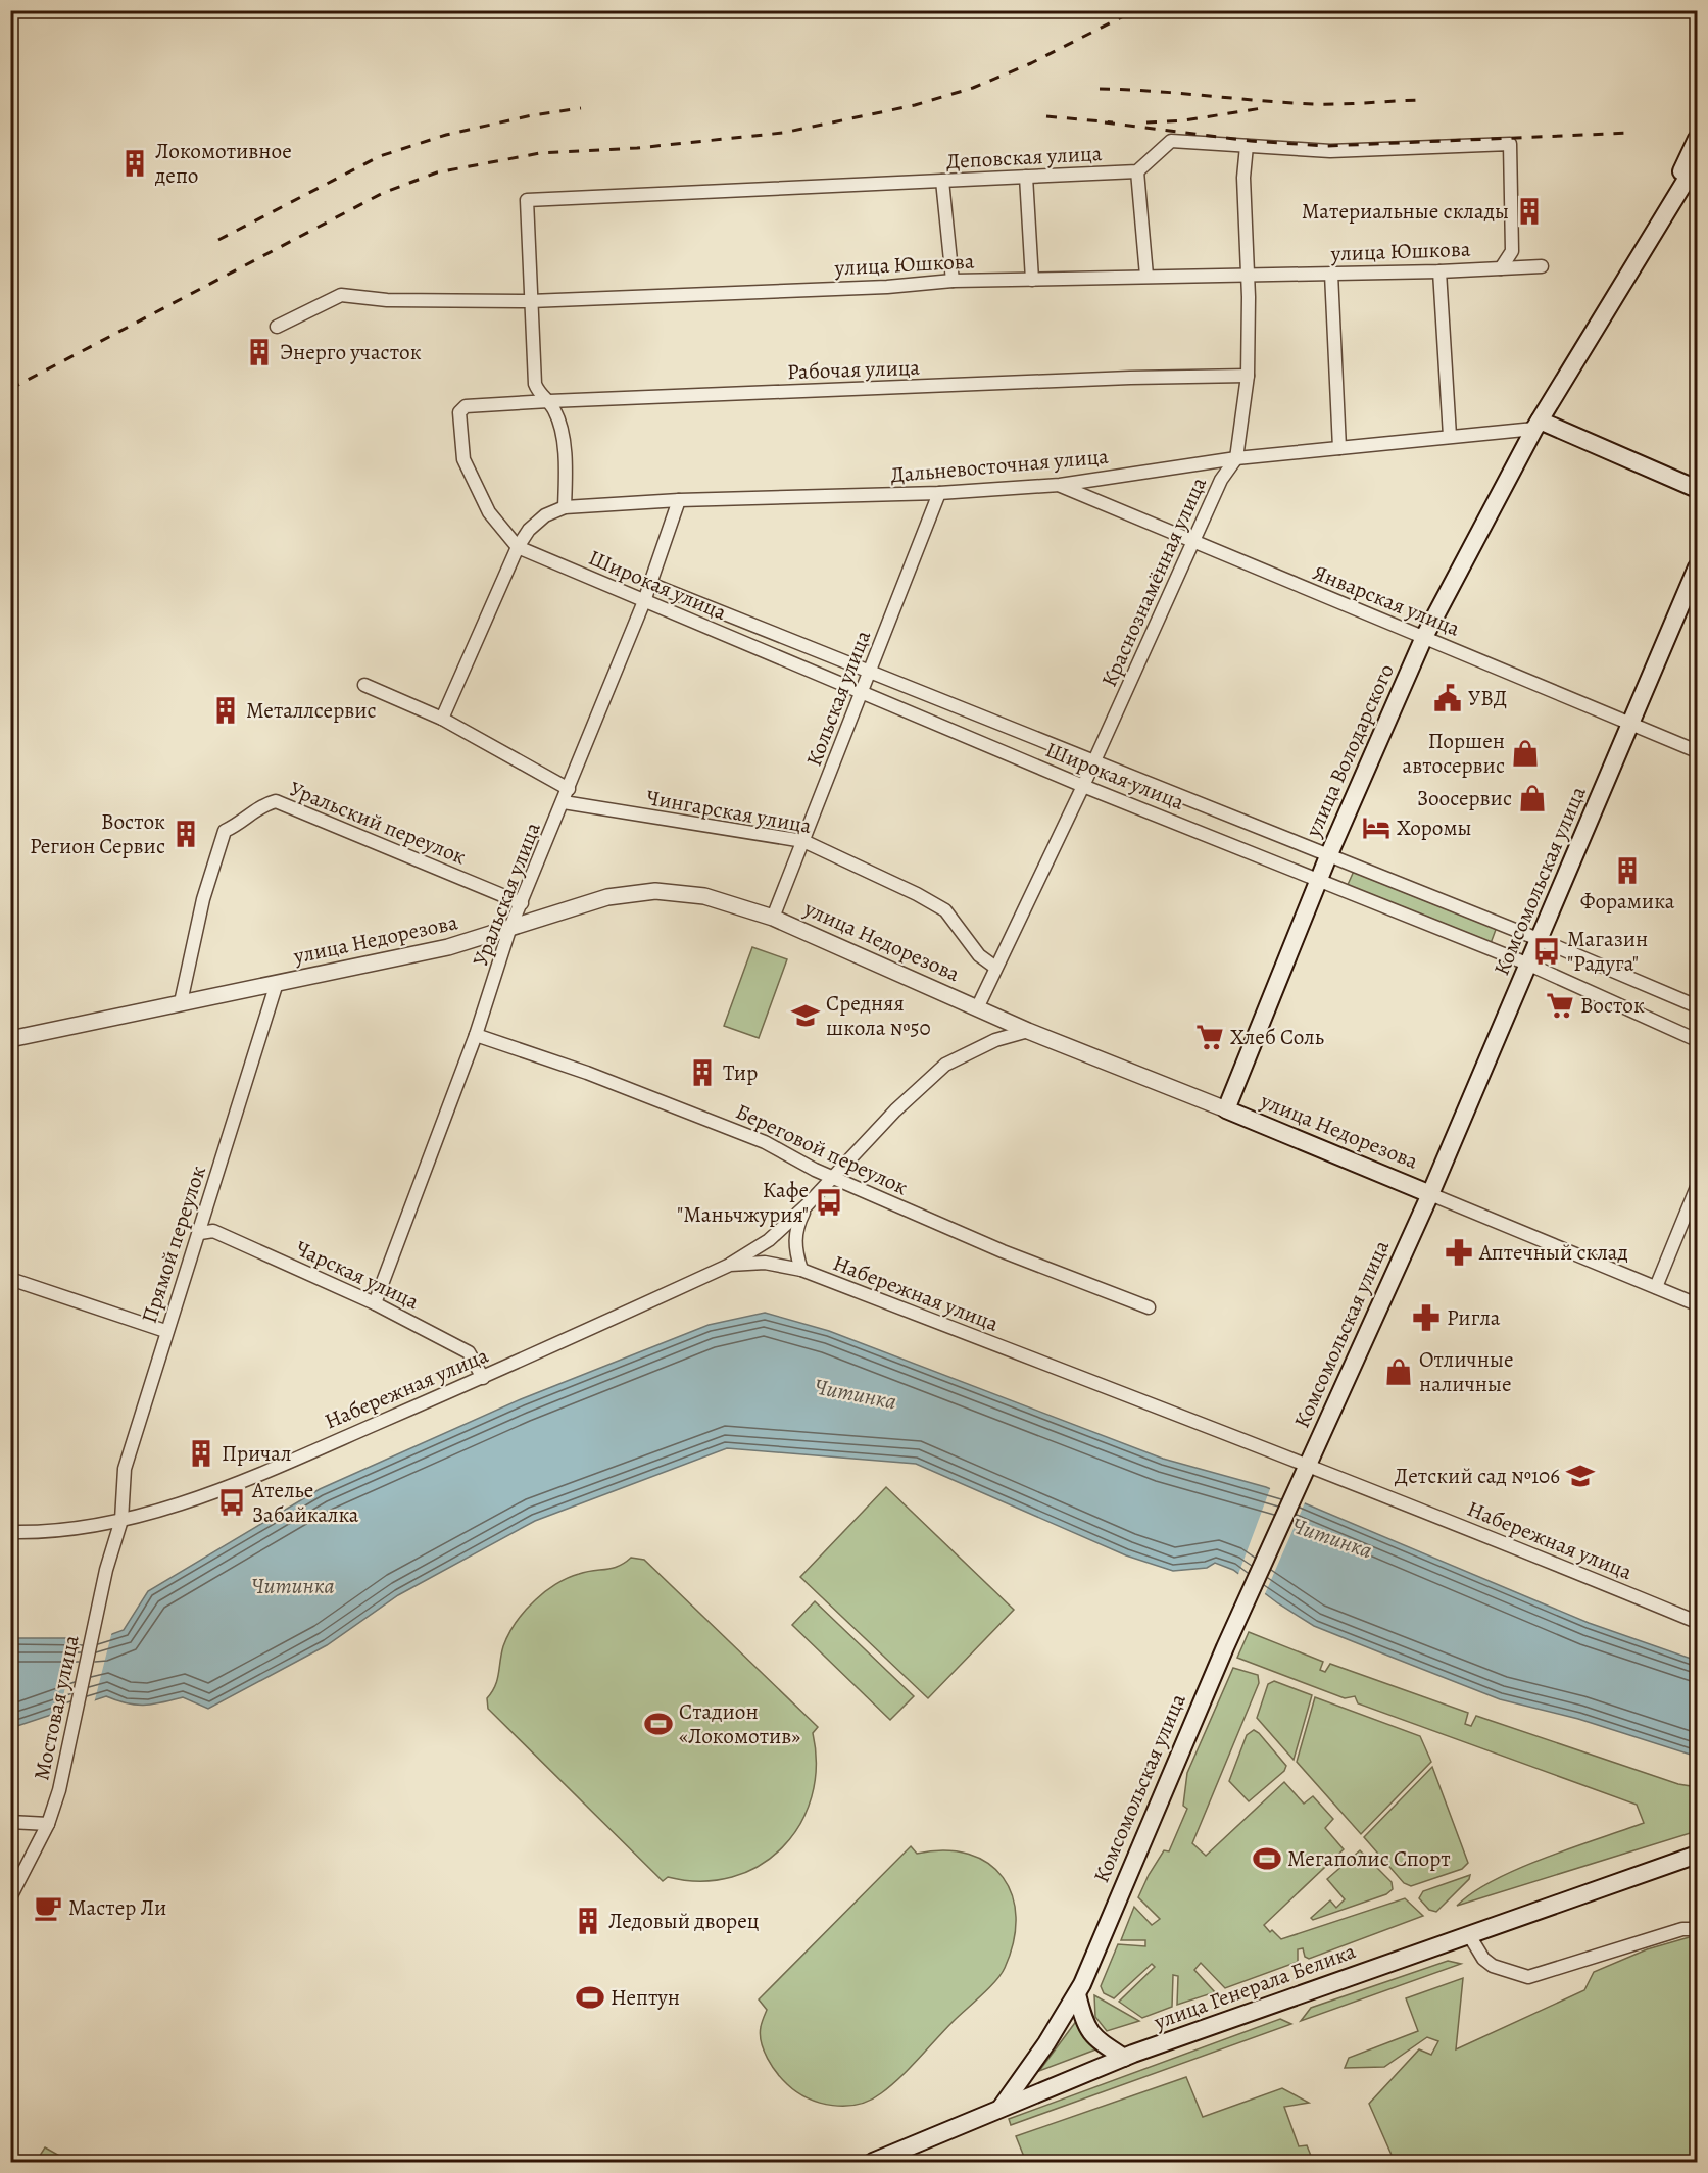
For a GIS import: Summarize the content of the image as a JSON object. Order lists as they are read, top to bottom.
{
  "streets": {
    "main road": [
      "улица Володарского",
      "Комсомольская улица",
      "улица Недорезова",
      "улица Генерала Белика"
    ],
    "street": [
      "Деповская улица",
      "улица Юшкова",
      "Рабочая улица",
      "Дальневосточная улица",
      "Краснознамённая улица",
      "Широкая улица",
      "Январская улица",
      "Кольская улица",
      "Чингарская улица",
      "Уральский переулок",
      "Уральская улица",
      "Береговой переулок",
      "Прямой переулок",
      "Чарская улица",
      "Набережная улица",
      "Мостовая улица"
    ]
  },
  "crossings": [
    ["Деповская улица", "улица Юшкова"],
    ["улица Юшкова", "Краснознамённая улица"],
    ["Рабочая улица", "Дальневосточная улица"],
    ["Рабочая улица", "Краснознамённая улица"],
    ["Рабочая улица", "Широкая улица"],
    ["Дальневосточная улица", "Краснознамённая улица"],
    ["Дальневосточная улица", "Широкая улица"],
    ["Дальневосточная улица", "Январская улица"],
    ["Дальневосточная улица", "Кольская улица"],
    ["Дальневосточная улица", "улица Володарского"],
    ["Дальневосточная улица", "Уральская улица"],
    ["Краснознамённая улица", "Широкая улица"],
    ["Краснознамённая улица", "Январская улица"],
    ["Краснознамённая улица", "Чингарская улица"],
    ["Краснознамённая улица", "улица Недорезова"],
    ["Широкая улица", "Кольская улица"],
    ["Широкая улица", "улица Володарского"],
    ["Широкая улица", "Комсомольская улица"],
    ["Широкая улица", "Уральская улица"],
    ["Январская улица", "улица Володарского"],
    ["Январская улица", "Комсомольская улица"],
    ["Кольская улица", "Чингарская улица"],
    ["Кольская улица", "улица Недорезова"],
    ["улица Володарского", "улица Недорезова"],
    ["Чингарская улица", "Уральская улица"],
    ["Уральский переулок", "Уральская улица"],
    ["Уральский переулок", "улица Недорезова"],
    ["Комсомольская улица", "улица Недорезова"],
    ["Комсомольская улица", "Набережная улица"],
    ["Комсомольская улица", "улица Генерала Белика"],
    ["Уральская улица", "улица Недорезова"],
    ["Уральская улица", "Береговой переулок"],
    ["Уральская улица", "Чарская улица"],
    ["улица Недорезова", "Прямой переулок"],
    ["Прямой переулок", "Чарская улица"],
    ["Прямой переулок", "Набережная улица"],
    ["Прямой переулок", "Мостовая улица"],
    ["Чарская улица", "Набережная улица"],
    ["Набережная улица", "Мостовая улица"]
  ],
  "water": ["Читинка"],
  "places": {
    "building": [
      "Локомотивное депо",
      "Материальные склады",
      "Энерго участок",
      "Металлсервис",
      "Восток Регион Сервис",
      "Форамика",
      "Тир",
      "Причал",
      "Ледовый дворец"
    ],
    "public building": ["УВД"],
    "shop": ["Поршен автосервис", "Зоосервис", "Отличные наличные"],
    "hotel": ["Хоромы"],
    "bus stop": ["Магазин \"Радуга\"", "Кафе \"Маньчжурия\"", "Ателье Забайкалка"],
    "supermarket": ["Восток", "Хлеб Соль"],
    "school or university": ["Средняя школа №50", "Детский сад №106"],
    "pharmacy": ["Аптечный склад", "Ригла"],
    "sports": ["Стадион «Локомотив»", "Мегаполис Спорт", "Нептун"],
    "cafe": ["Мастер Ли"]
  }
}
